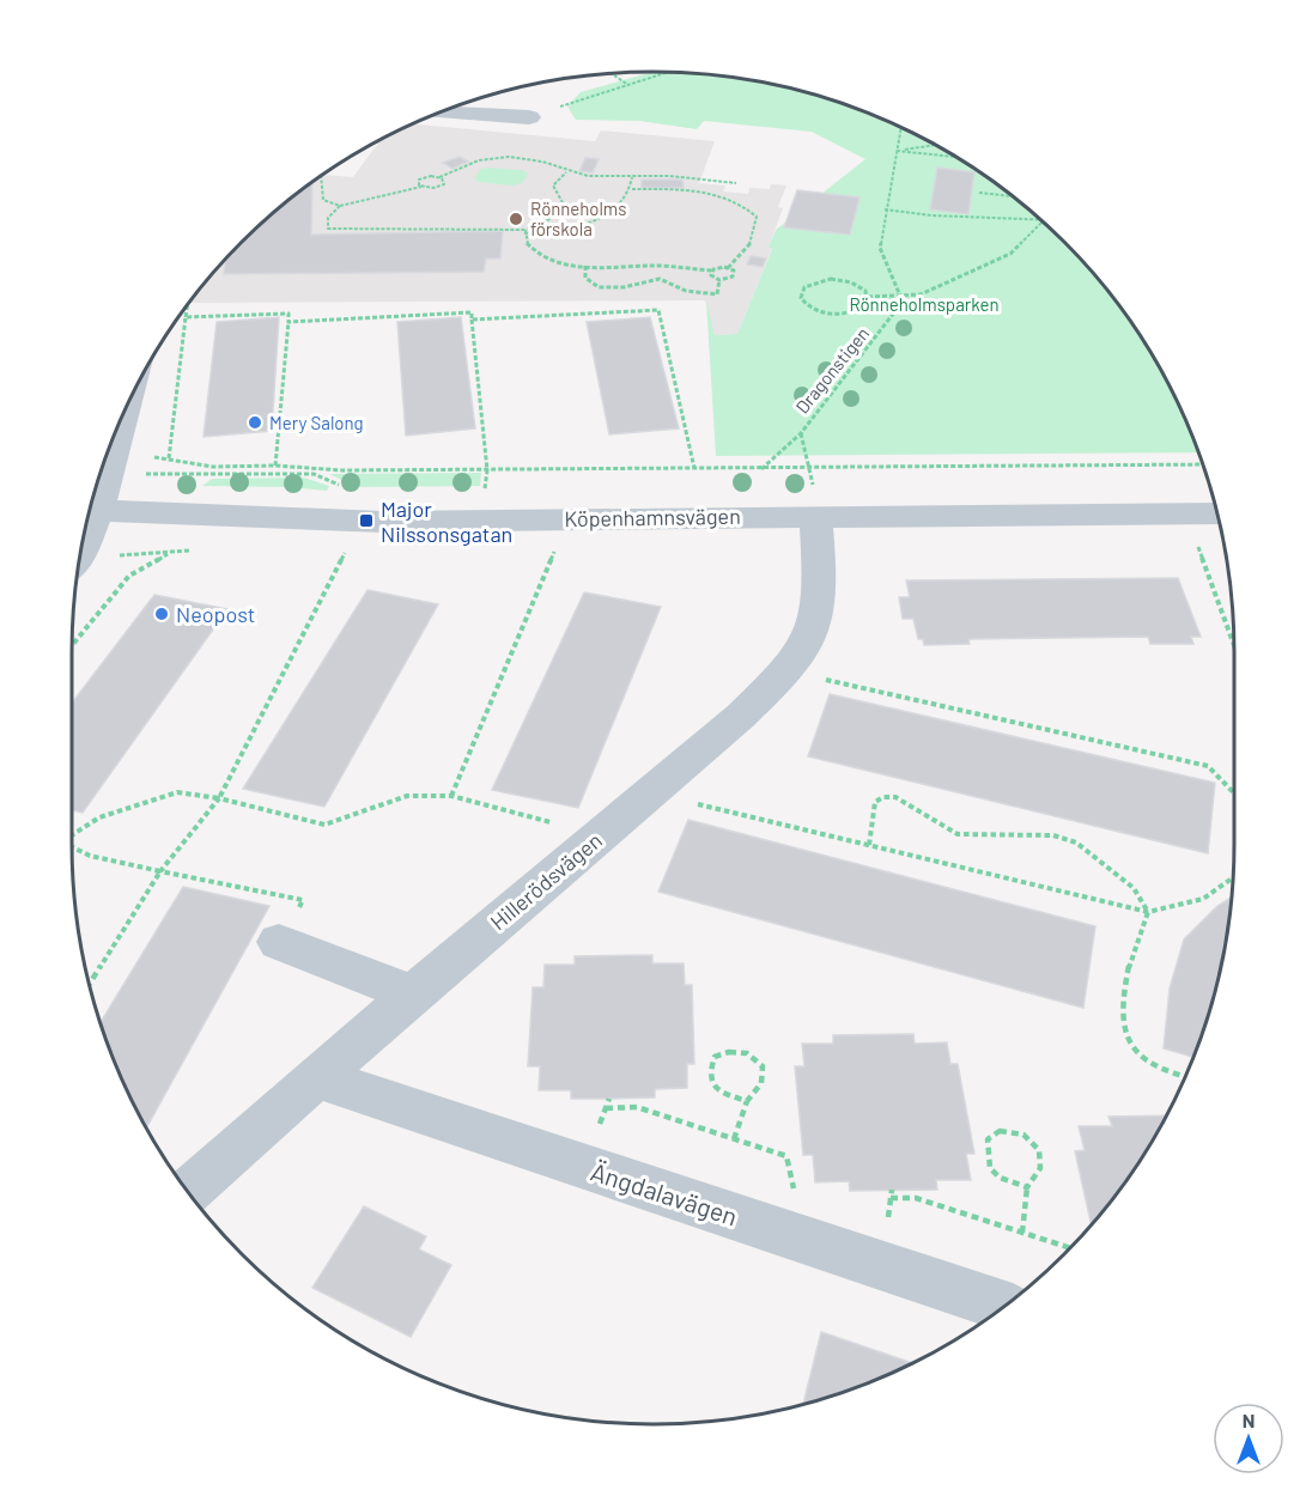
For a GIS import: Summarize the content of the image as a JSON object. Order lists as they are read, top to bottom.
{
  "streets": {
    "street": ["Köpenhamnsvägen", "Hillerödsvägen", "Ängdalavägen"],
    "path": ["Dragonstigen"]
  },
  "crossings": [
    ["Köpenhamnsvägen", "Hillerödsvägen"],
    ["Hillerödsvägen", "Ängdalavägen"]
  ],
  "parks": ["Rönneholmsparken"],
  "places": {
    "other": ["Rönneholms förskola", "Mery Salong", "Neopost"],
    "transit": ["Major Nilssonsgatan"]
  },
  "north": "top"
}
